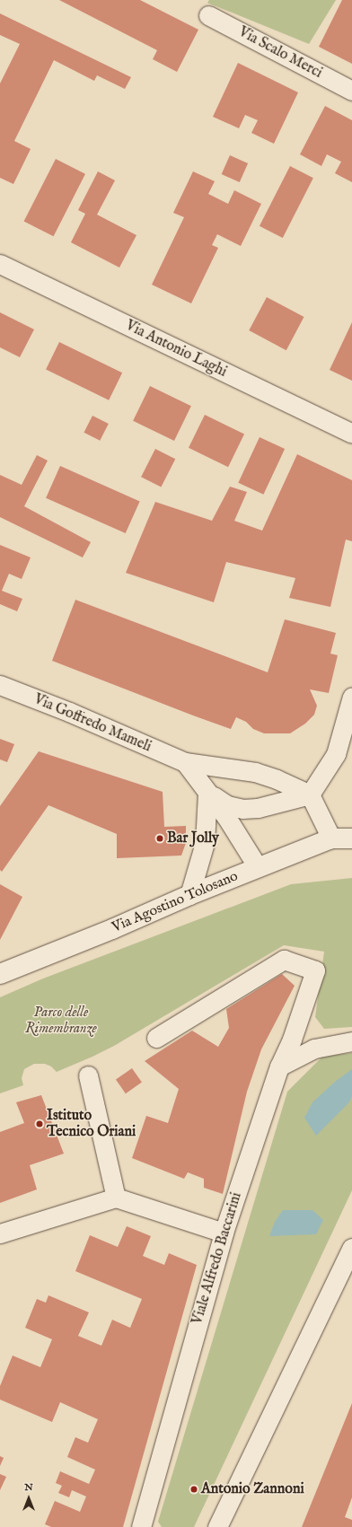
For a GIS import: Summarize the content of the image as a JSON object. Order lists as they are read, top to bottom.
{
  "streets": {
    "main road": ["Via Agostino Tolosano"],
    "street": [
      "Via Scalo Merci",
      "Via Antonio Laghi",
      "Via Goffredo Mameli",
      "Viale Alfredo Baccarini"
    ]
  },
  "parks": ["Parco delle Rimembranze"],
  "places": ["Bar Jolly", "Istituto Tecnico Oriani", "Antonio Zannoni"],
  "north": "top"
}
